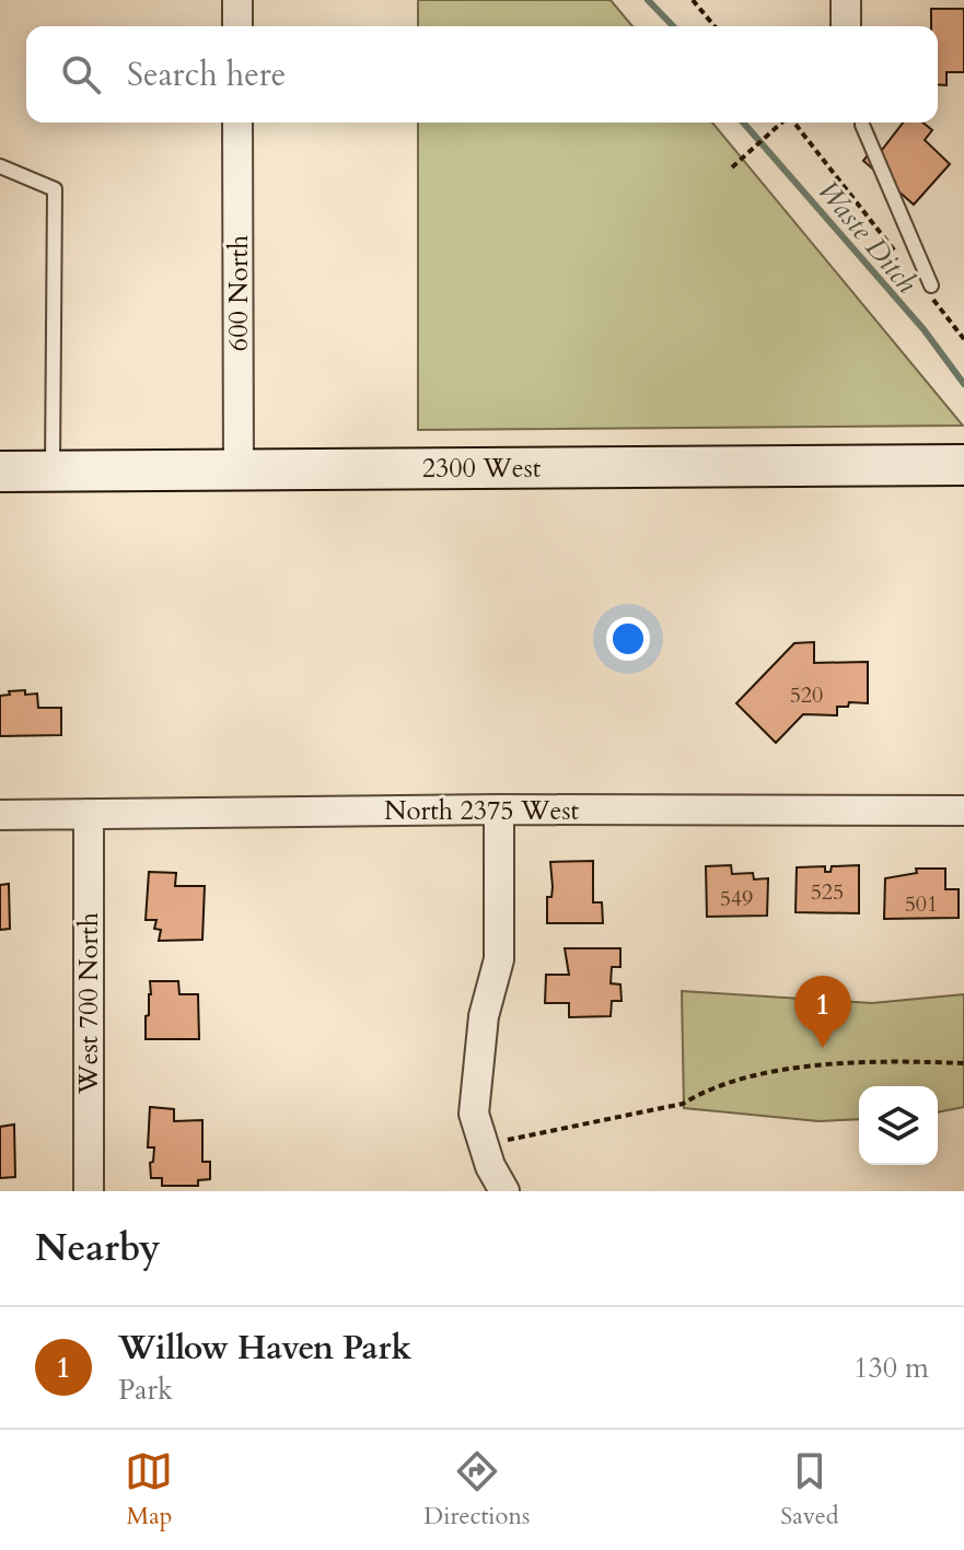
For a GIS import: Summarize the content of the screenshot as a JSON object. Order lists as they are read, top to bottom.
{
  "streets": {
    "main road": ["2300 West"],
    "street": ["600 North", "North 2375 West", "West 700 North"]
  },
  "crossings": [
    ["600 North", "2300 West"],
    ["North 2375 West", "West 700 North"]
  ],
  "water": ["Waste Ditch"],
  "house_numbers": [
    "520",
    "525",
    "549",
    "501"
  ],
  "page": {
    "search": "Search here",
    "pins": "1",
    "heading": "Nearby",
    "list": [
      {
        "mark": "1",
        "name": "Willow Haven Park",
        "note": "Park",
        "value": "130 m"
      }
    ],
    "nav": ["Map", "Directions", "Saved"]
  }
}
